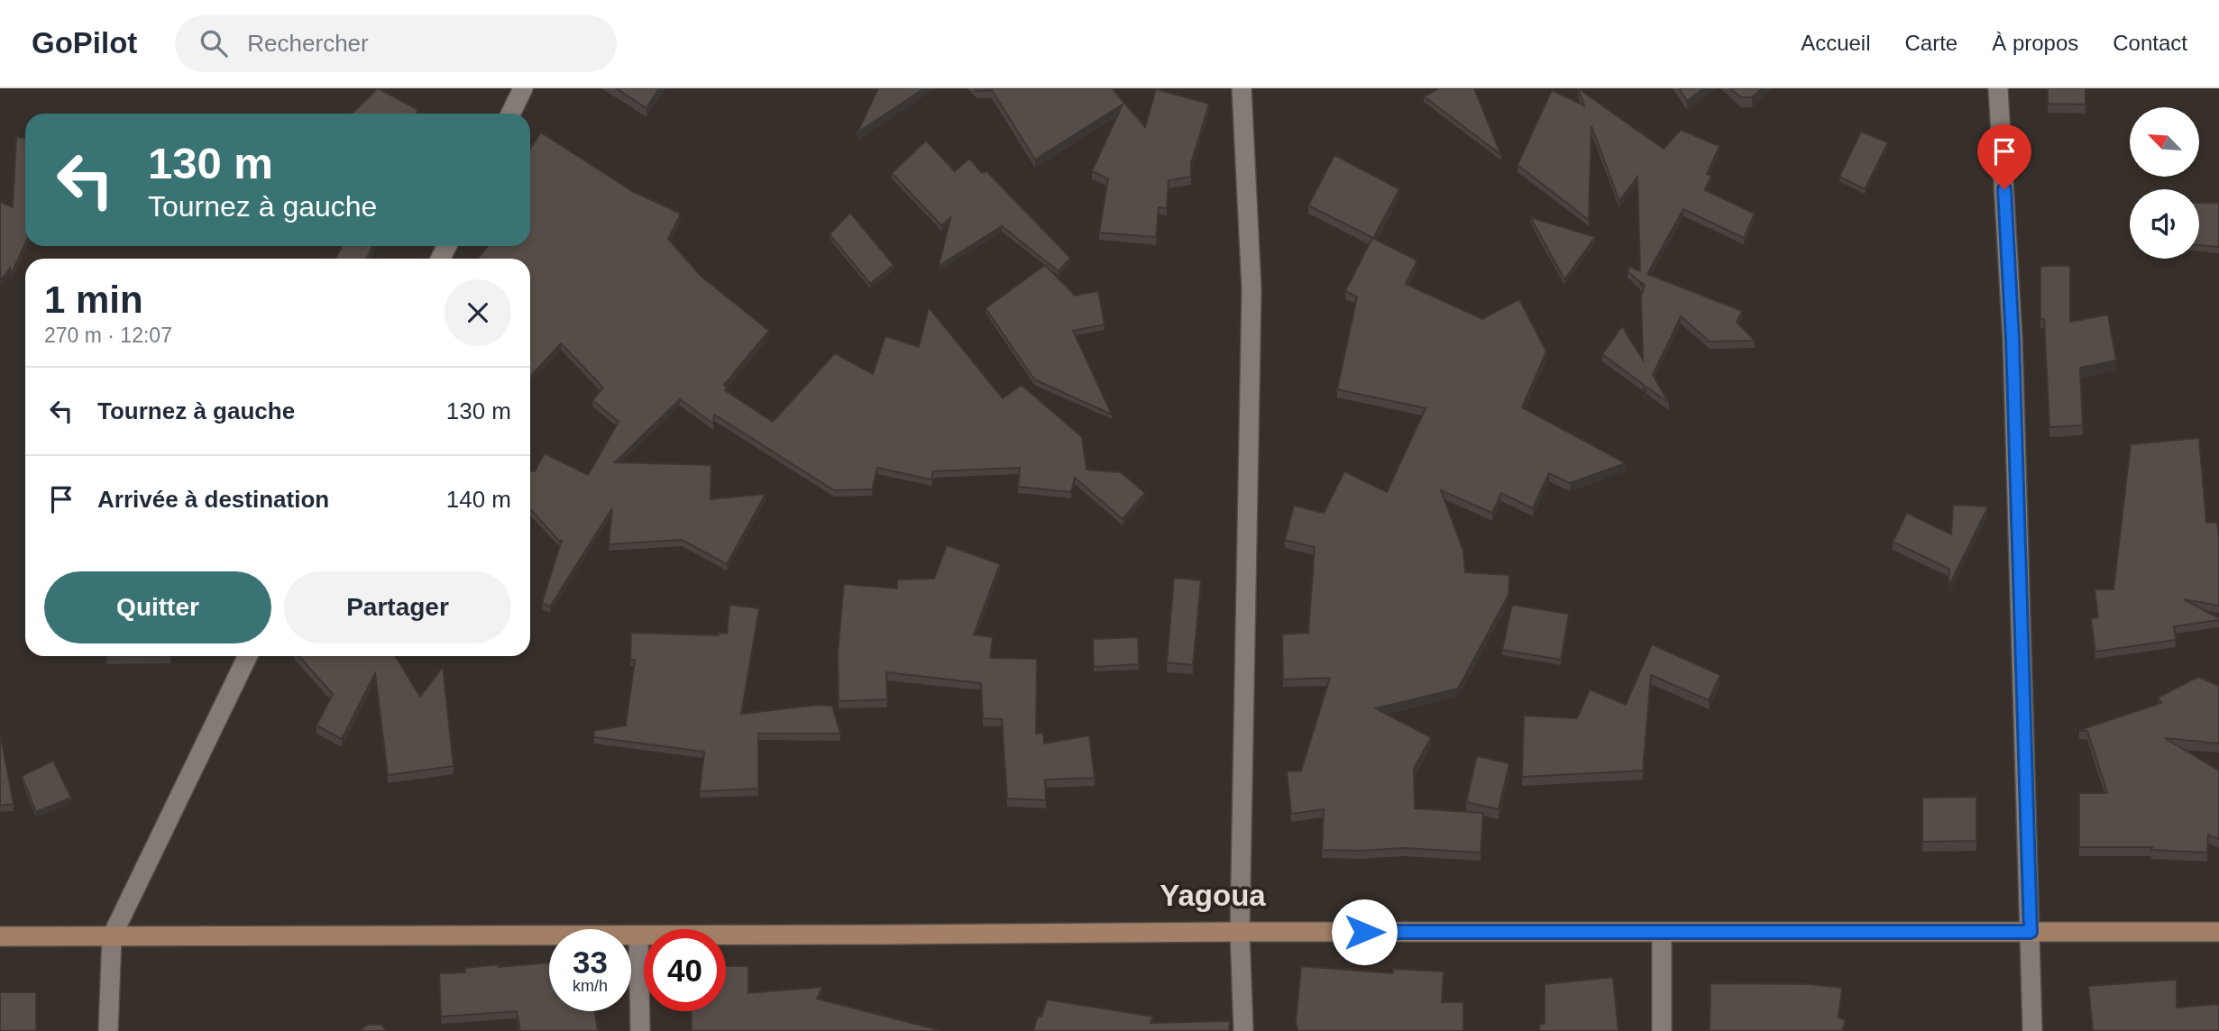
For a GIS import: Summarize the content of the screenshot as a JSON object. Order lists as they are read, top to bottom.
{
  "districts": ["Yagoua"],
  "north": "top left",
  "page": {
    "header": "GoPilot",
    "search": "Rechercher",
    "nav": [
      "Accueil",
      "Carte",
      "À propos",
      "Contact"
    ],
    "turn": ["130 m", "Tournez à gauche"],
    "heading": ["1 min", "270 m · 12:07"],
    "list": [
      {
        "name": "Tournez à gauche",
        "value": "130 m"
      },
      {
        "name": "Arrivée à destination",
        "value": "140 m"
      }
    ],
    "buttons": ["Quitter", "Partager"],
    "speed": "33 km/h",
    "limit": "40"
  }
}
